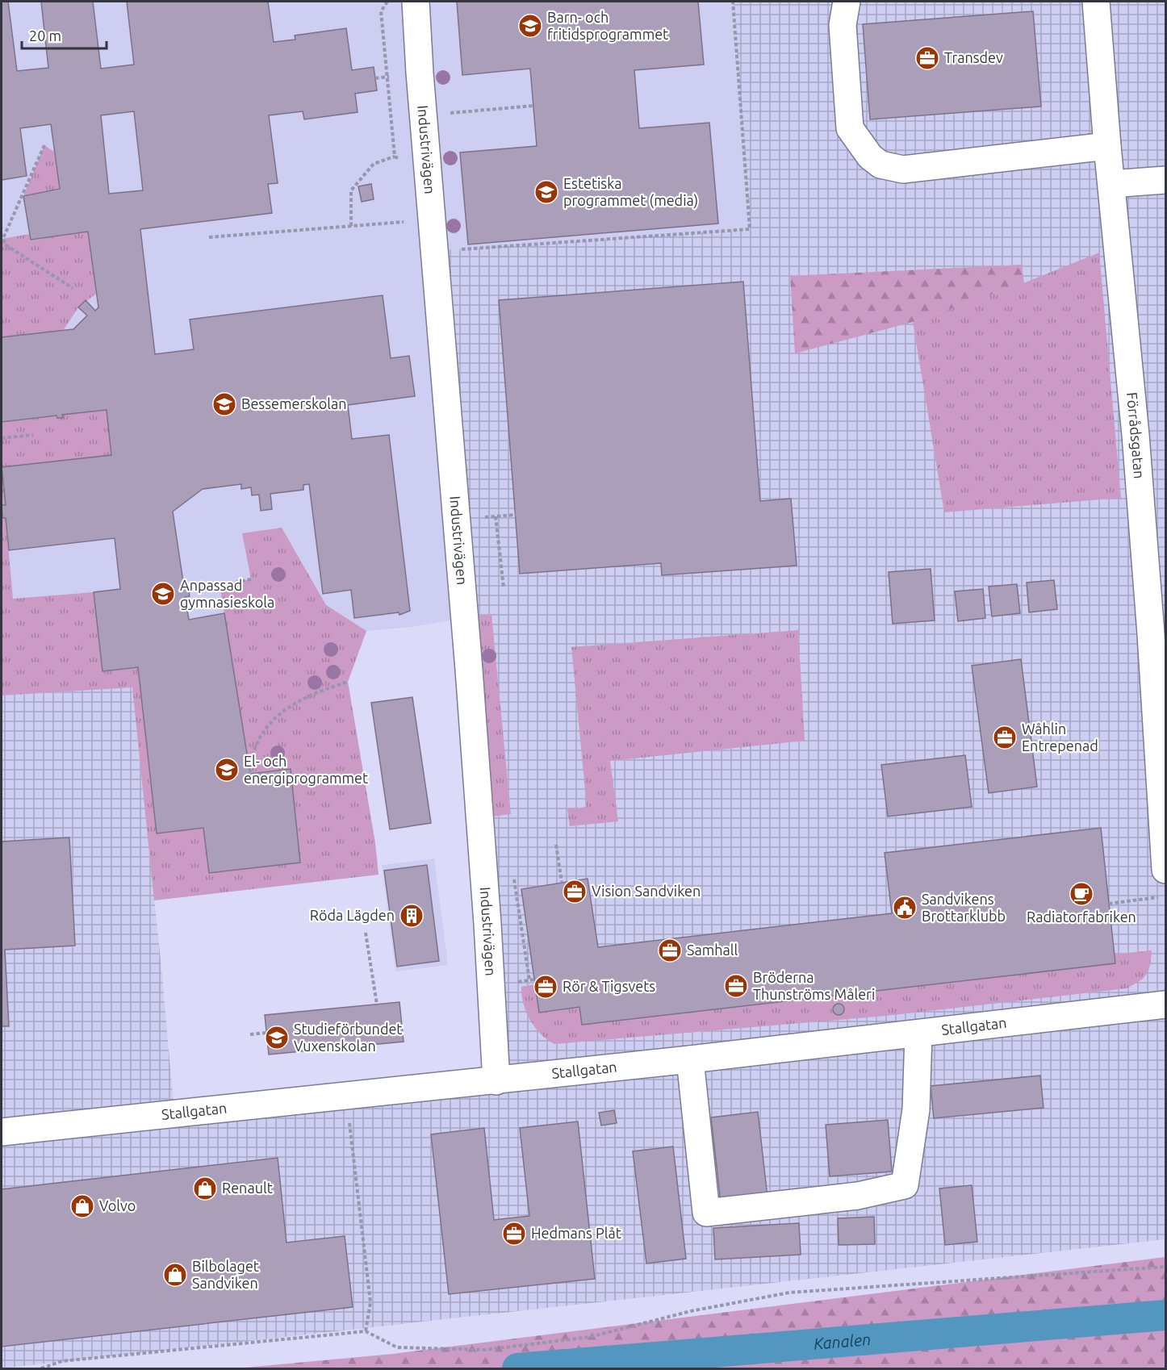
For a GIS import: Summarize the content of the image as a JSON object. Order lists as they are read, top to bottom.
{
  "streets": {
    "street": ["Industrivägen", "Förrådsgatan", "Stallgatan"]
  },
  "crossings": [
    ["Industrivägen", "Stallgatan"]
  ],
  "water": ["Kanalen"],
  "places": {
    "school or university": [
      "Barn- och fritidsprogrammet",
      "Estetiska programmet (media)",
      "Bessemerskolan",
      "Anpassad gymnasieskola",
      "El- och energiprogrammet",
      "Studieförbundet Vuxenskolan"
    ],
    "office": [
      "Transdev",
      "Wåhlin Entrepenad",
      "Vision Sandviken",
      "Samhall",
      "Bröderna Thunströms Måleri",
      "Rör & Tigsvets",
      "Hedmans Plåt"
    ],
    "cafe": ["Radiatorfabriken"],
    "public building": ["Sandvikens Brottarklubb"],
    "building": ["Röda Lägden"],
    "shop": ["Renault", "Volvo", "Bilbolaget Sandviken"]
  },
  "scale_bar": "20 m"
}
